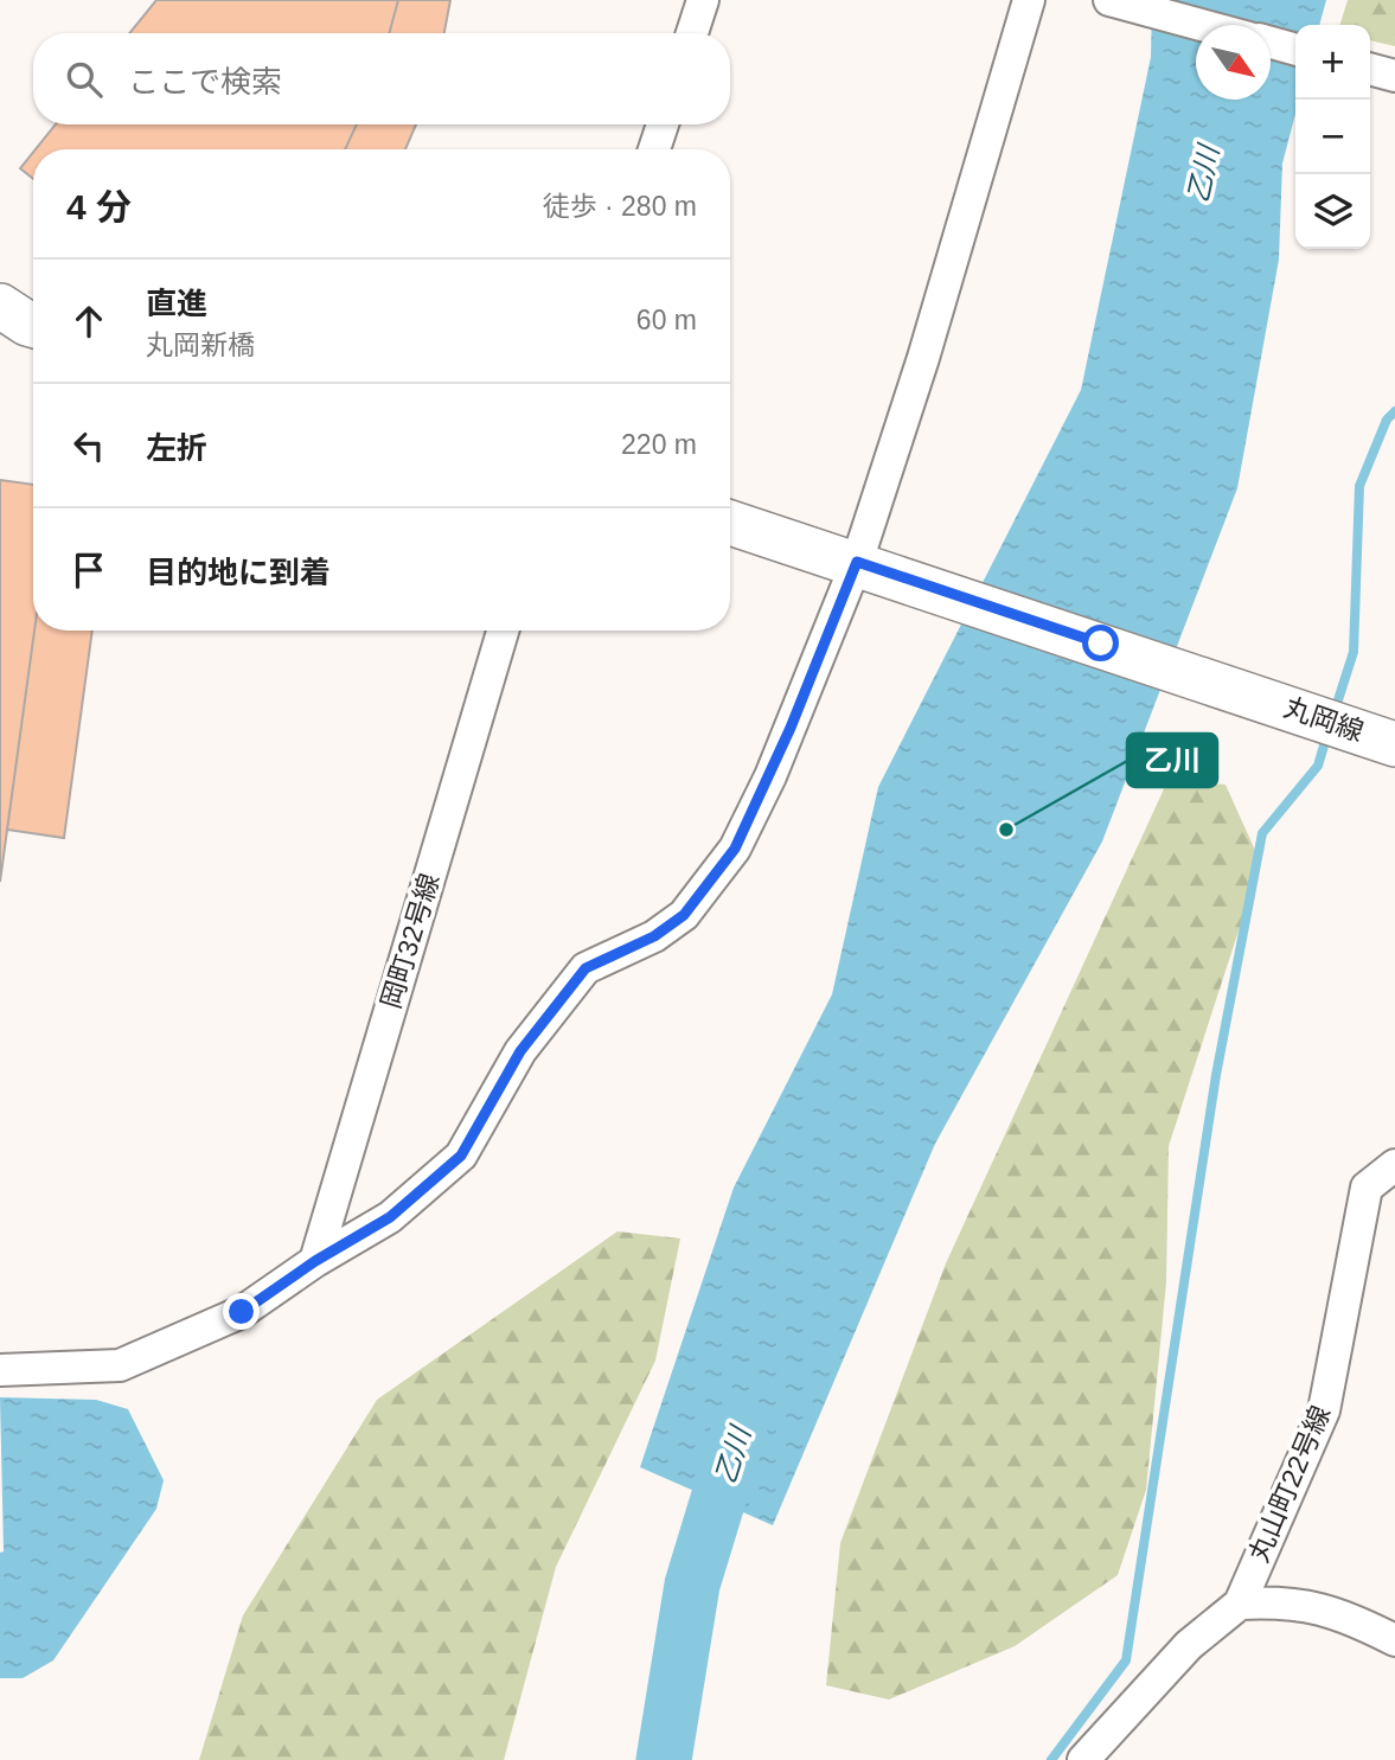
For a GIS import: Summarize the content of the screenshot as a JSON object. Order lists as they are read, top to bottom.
{
  "streets": {
    "street": ["丸岡線", "岡町32号線", "丸山町22号線"]
  },
  "water": ["乙川"],
  "places": ["乙川"],
  "north": "bottom right",
  "page": {
    "map_buttons": ["+", "−"],
    "search": "ここで検索",
    "heading": ["4 分", "徒歩 · 280 m"],
    "list": [
      ["直進", "丸岡新橋", "60 m"],
      ["左折", "220 m"],
      "目的地に到着"
    ]
  }
}
